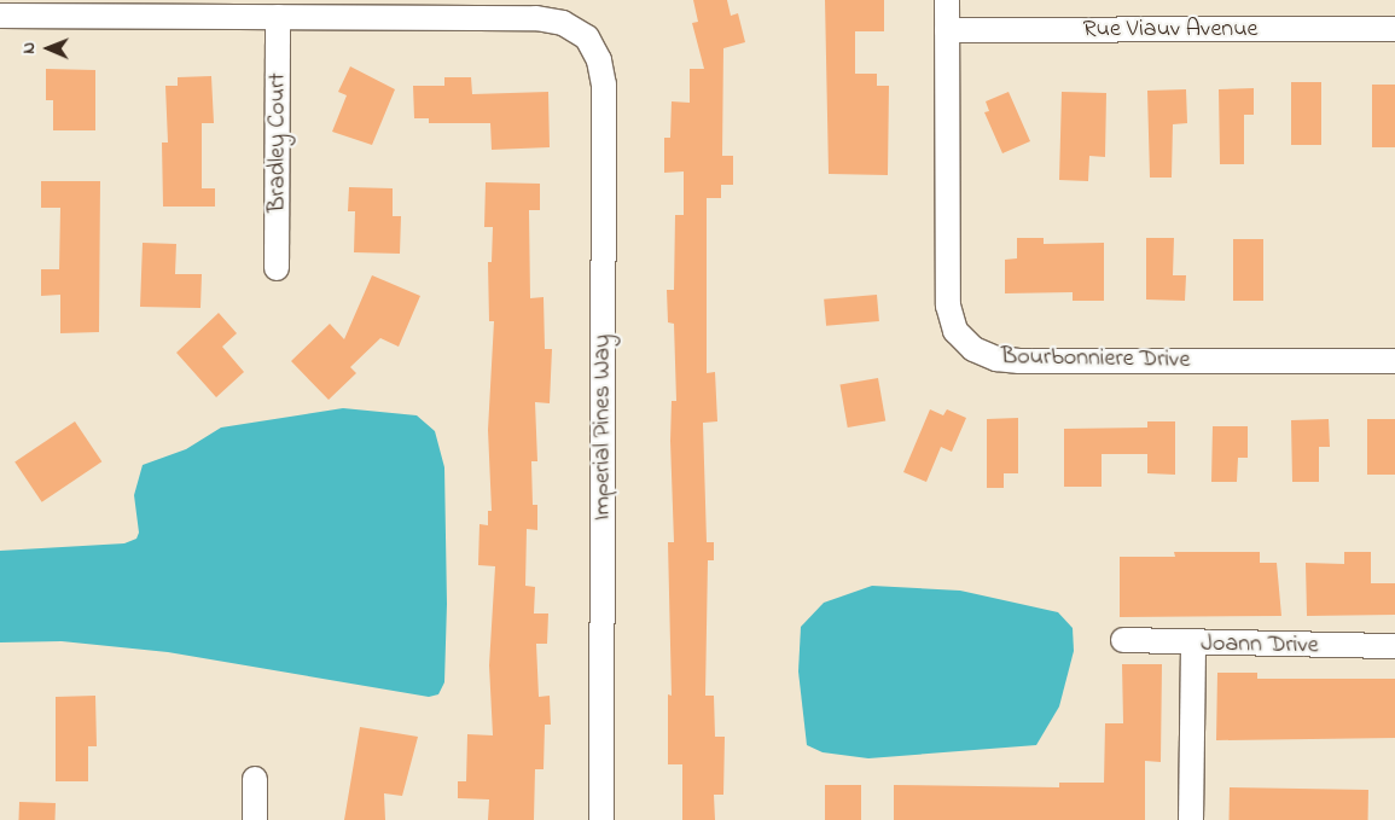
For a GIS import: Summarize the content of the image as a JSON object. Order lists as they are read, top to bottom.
{
  "streets": {
    "street": [
      "Rue Viauv Avenue",
      "Bradley Court",
      "Bourbonniere Drive",
      "Imperial Pines Way",
      "Joann Drive"
    ]
  },
  "crossings": [
    ["Rue Viauv Avenue", "Bourbonniere Drive"],
    ["Bradley Court", "Imperial Pines Way"]
  ],
  "north": "left"
}
